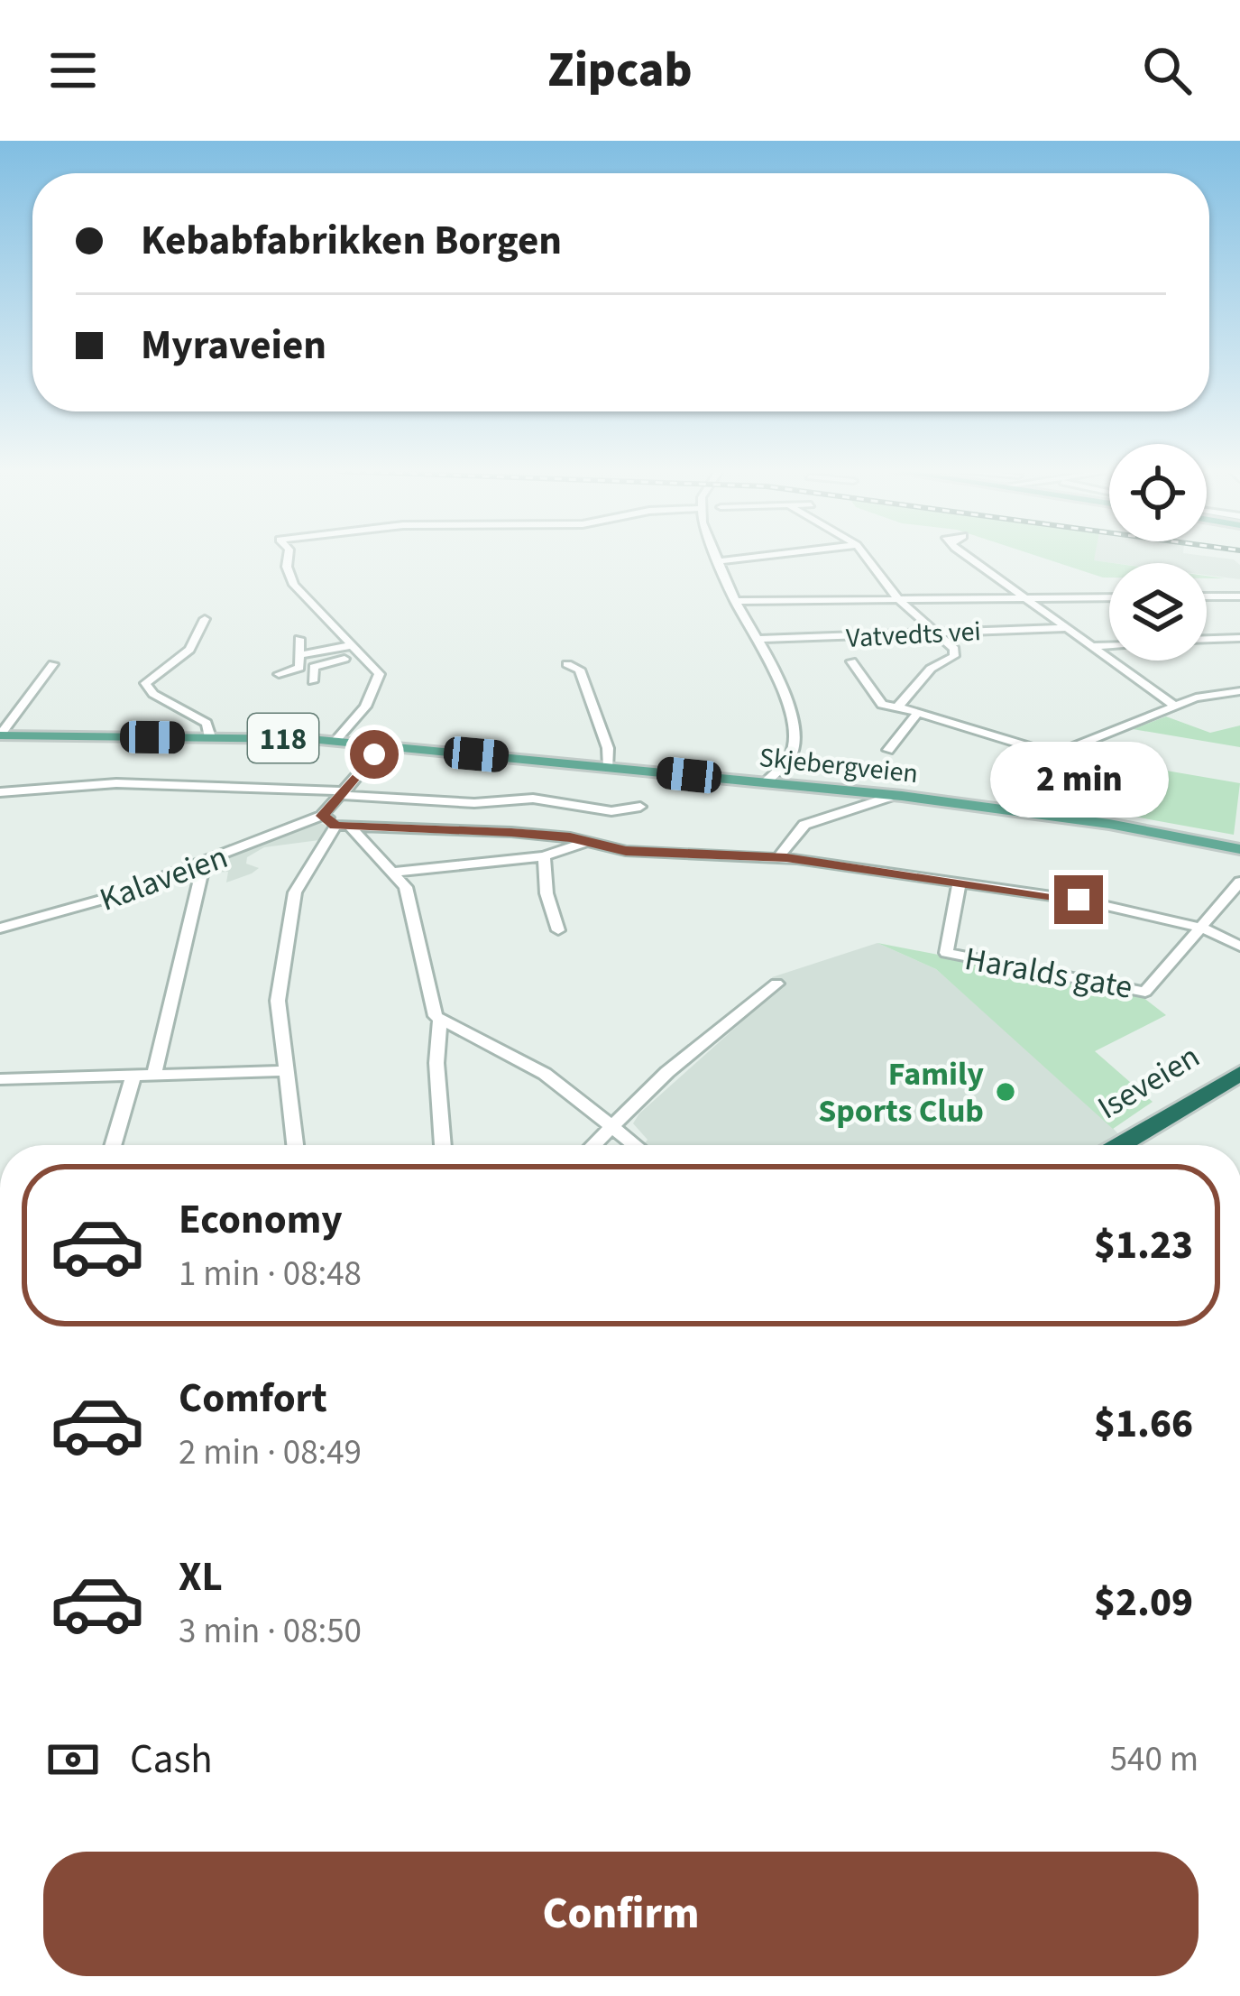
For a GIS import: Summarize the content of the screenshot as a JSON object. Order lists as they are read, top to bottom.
{
  "streets": {
    "highway": ["Iseveien"],
    "main road": ["118", "Skjebergveien"],
    "street": ["Vatvedts vei", "Kalaveien", "Haralds gate"]
  },
  "places": ["Family Sports Club"],
  "page": {
    "header": "Zipcab",
    "banner": ["Kebabfabrikken Borgen", "Myraveien"],
    "bubble": "2 min",
    "list": [
      {
        "name": "Economy",
        "note": "1 min · 08:48",
        "value": "$1.23"
      },
      {
        "name": "Comfort",
        "note": "2 min · 08:49",
        "value": "$1.66"
      },
      {
        "name": "XL",
        "note": "3 min · 08:50",
        "value": "$2.09"
      }
    ],
    "pay": ["Cash", "540 m"],
    "buttons": "Confirm"
  }
}
